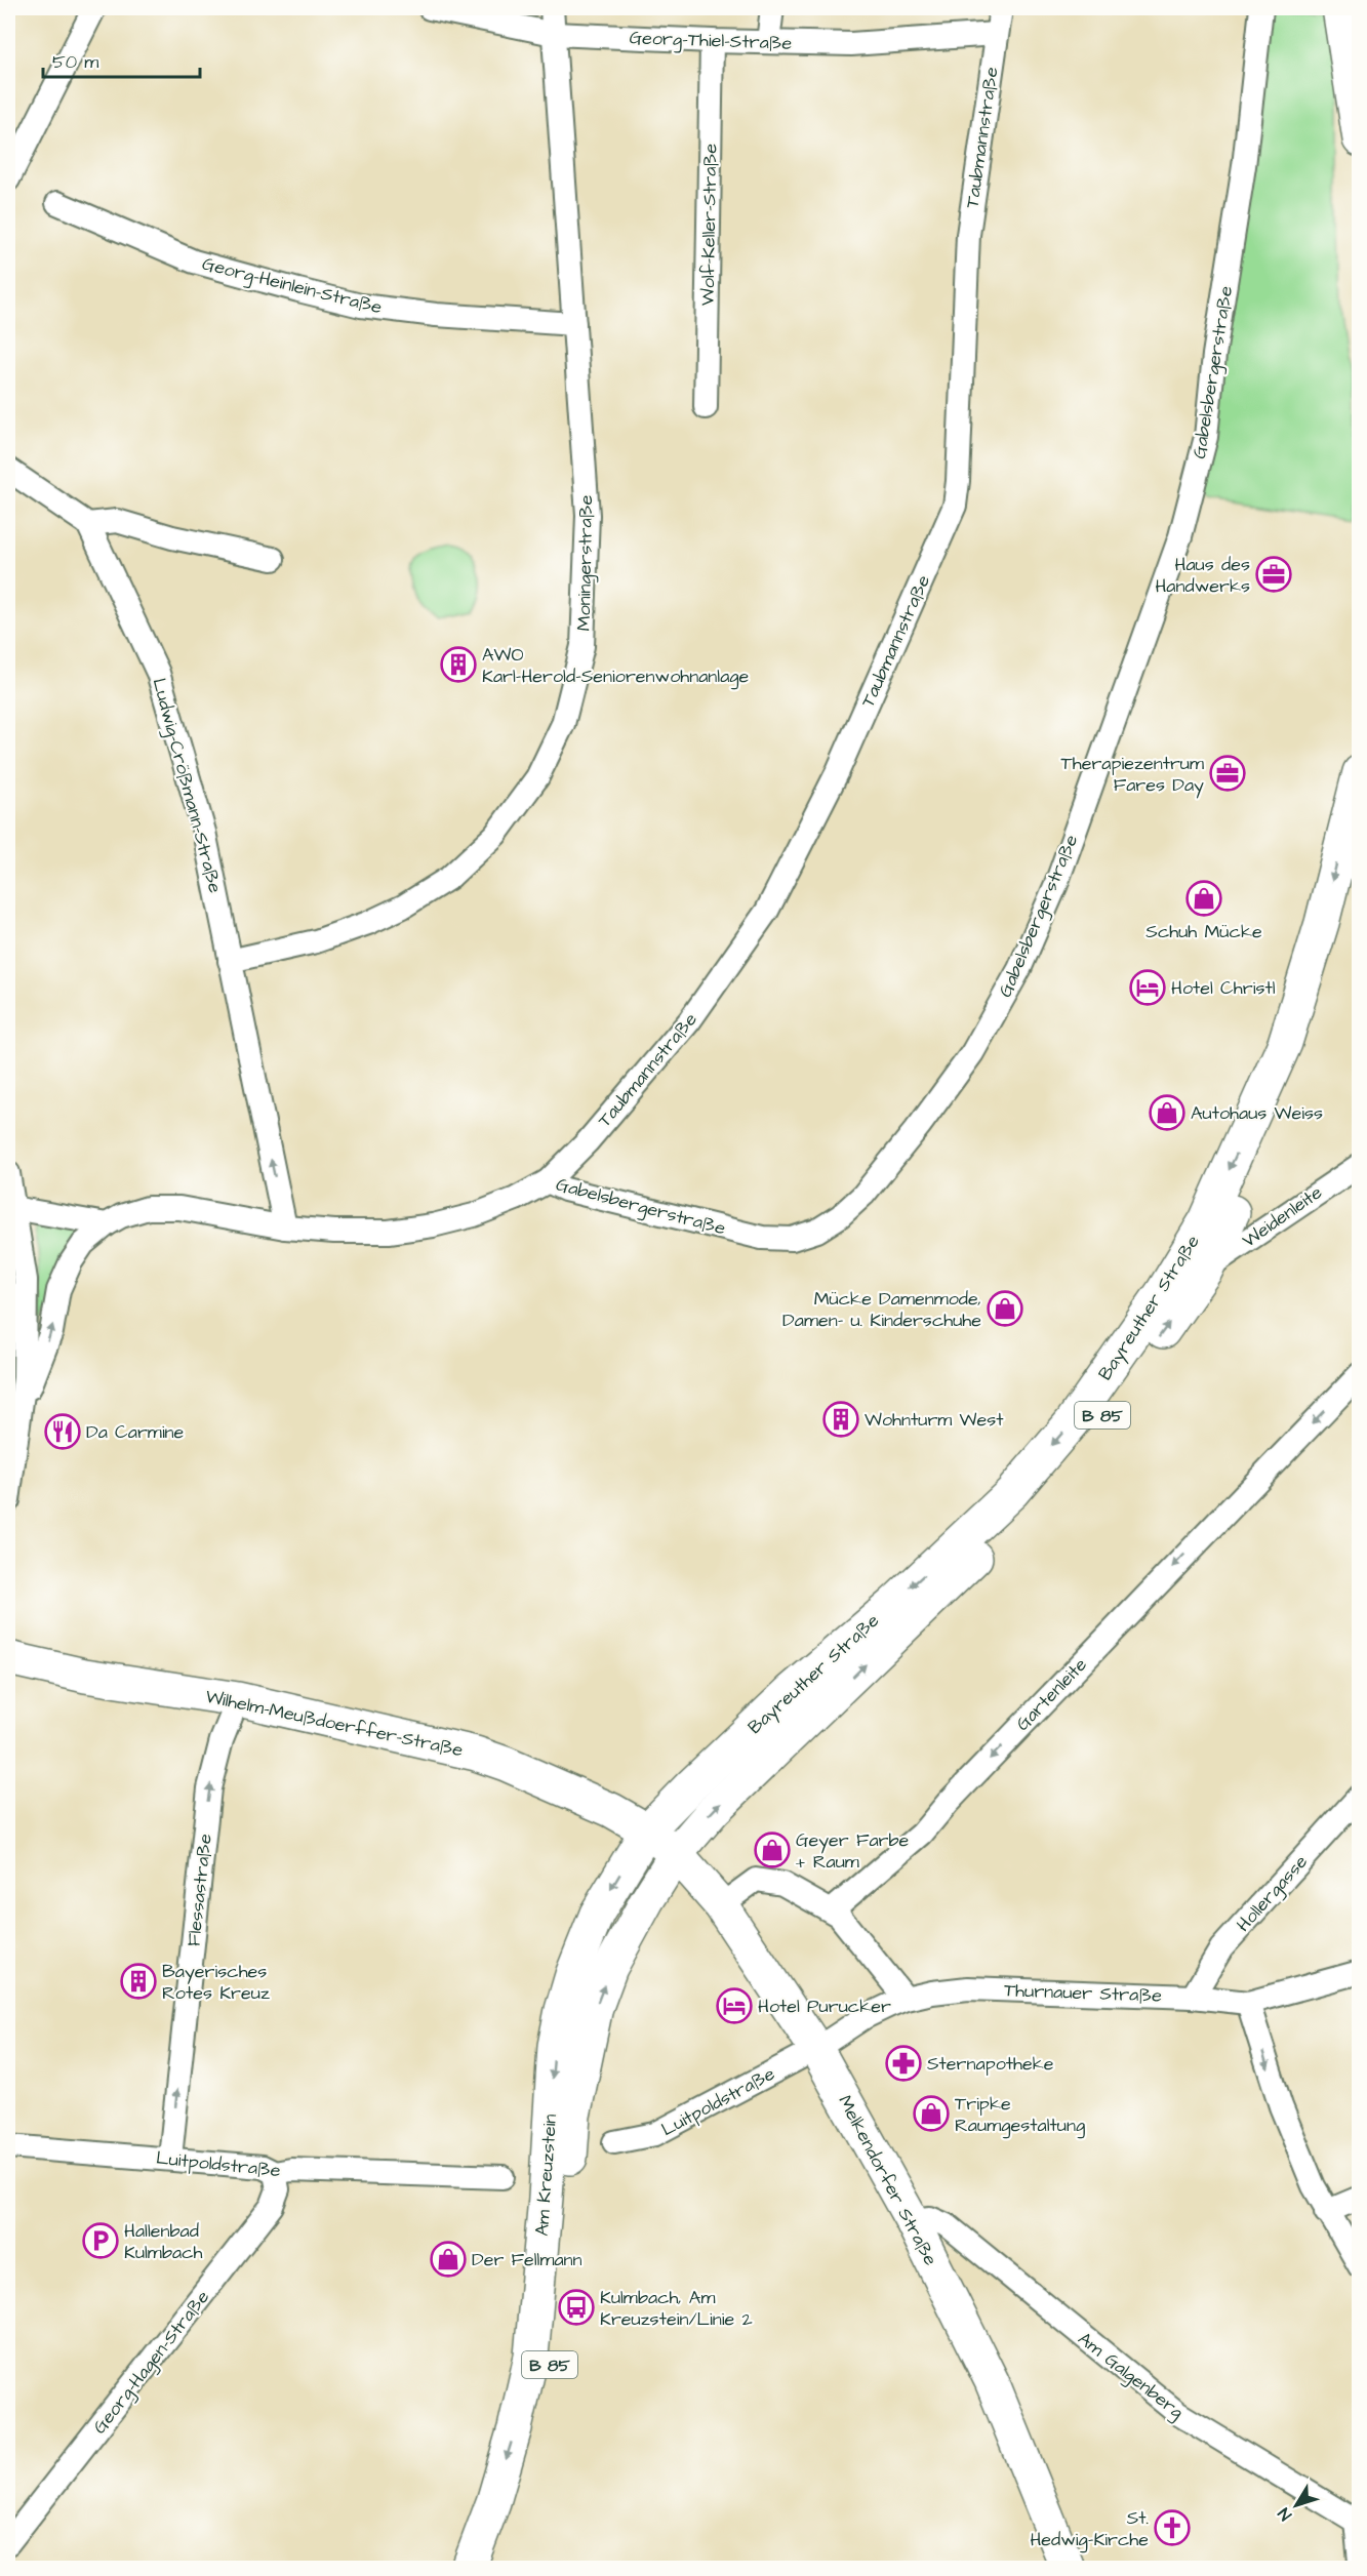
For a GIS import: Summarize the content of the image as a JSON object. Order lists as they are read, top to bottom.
{
  "streets": {
    "main road": [
      "Bayreuther Straße",
      "B 85",
      "Wilhelm-Meußdoerffer-Straße",
      "Am Kreuzstein",
      "Melkendorfer Straße"
    ],
    "street": [
      "Georg-Thiel-Straße",
      "Taubmannstraße",
      "Wolf-Keller-Straße",
      "Georg-Heinlein-Straße",
      "Gabelsbergerstraße",
      "Moningerstraße",
      "Ludwig-Crößmann-Straße",
      "Weidenleite",
      "Gartenleite",
      "Flessastraße",
      "Hollergasse",
      "Thurnauer Straße",
      "Luitpoldstraße",
      "Georg-Hagen-Straße",
      "Am Galgenberg"
    ]
  },
  "crossings": [
    ["Georg-Thiel-Straße", "Taubmannstraße"],
    ["Georg-Thiel-Straße", "Wolf-Keller-Straße"],
    ["Georg-Thiel-Straße", "Moningerstraße"],
    ["Taubmannstraße", "Gabelsbergerstraße"],
    ["Georg-Heinlein-Straße", "Moningerstraße"],
    ["Gabelsbergerstraße", "Ludwig-Crößmann-Straße"],
    ["Moningerstraße", "Ludwig-Crößmann-Straße"],
    ["Weidenleite", "Bayreuther Straße"],
    ["Bayreuther Straße", "Wilhelm-Meußdoerffer-Straße"],
    ["Bayreuther Straße", "Am Kreuzstein"],
    ["Bayreuther Straße", "Melkendorfer Straße"],
    ["Wilhelm-Meußdoerffer-Straße", "Flessastraße"],
    ["Wilhelm-Meußdoerffer-Straße", "Am Kreuzstein"],
    ["Wilhelm-Meußdoerffer-Straße", "Melkendorfer Straße"],
    ["Flessastraße", "Luitpoldstraße"],
    ["Hollergasse", "Thurnauer Straße"],
    ["Thurnauer Straße", "Luitpoldstraße"],
    ["Thurnauer Straße", "Melkendorfer Straße"],
    ["Luitpoldstraße", "Melkendorfer Straße"],
    ["Luitpoldstraße", "Georg-Hagen-Straße"],
    ["Am Kreuzstein", "Melkendorfer Straße"],
    ["Melkendorfer Straße", "Am Galgenberg"]
  ],
  "one_way": ["Ludwig-Crößmann-Straße", "Gartenleite", "Flessastraße"],
  "places": {
    "office": ["Haus des Handwerks", "Therapiezentrum Fares Day"],
    "building": ["AWO Karl-Herold-Seniorenwohnanlage", "Wohnturm West", "Bayerisches Rotes Kreuz"],
    "shop": [
      "Schuh Mücke",
      "Autohaus Weiss",
      "Mücke Damenmode, Damen- u. Kinderschuhe",
      "Geyer Farbe + Raum",
      "Tripke Raumgestaltung",
      "Der Fellmann"
    ],
    "hotel": ["Hotel Christl", "Hotel Purucker"],
    "restaurant": ["Da Carmine"],
    "pharmacy": ["Sternapotheke"],
    "parking": ["Hallenbad Kulmbach"],
    "bus stop": ["Kulmbach, Am Kreuzstein/Linie 2"],
    "church": ["St. Hedwig-Kirche"]
  },
  "scale_bar": "50 m",
  "north": "bottom left"
}
